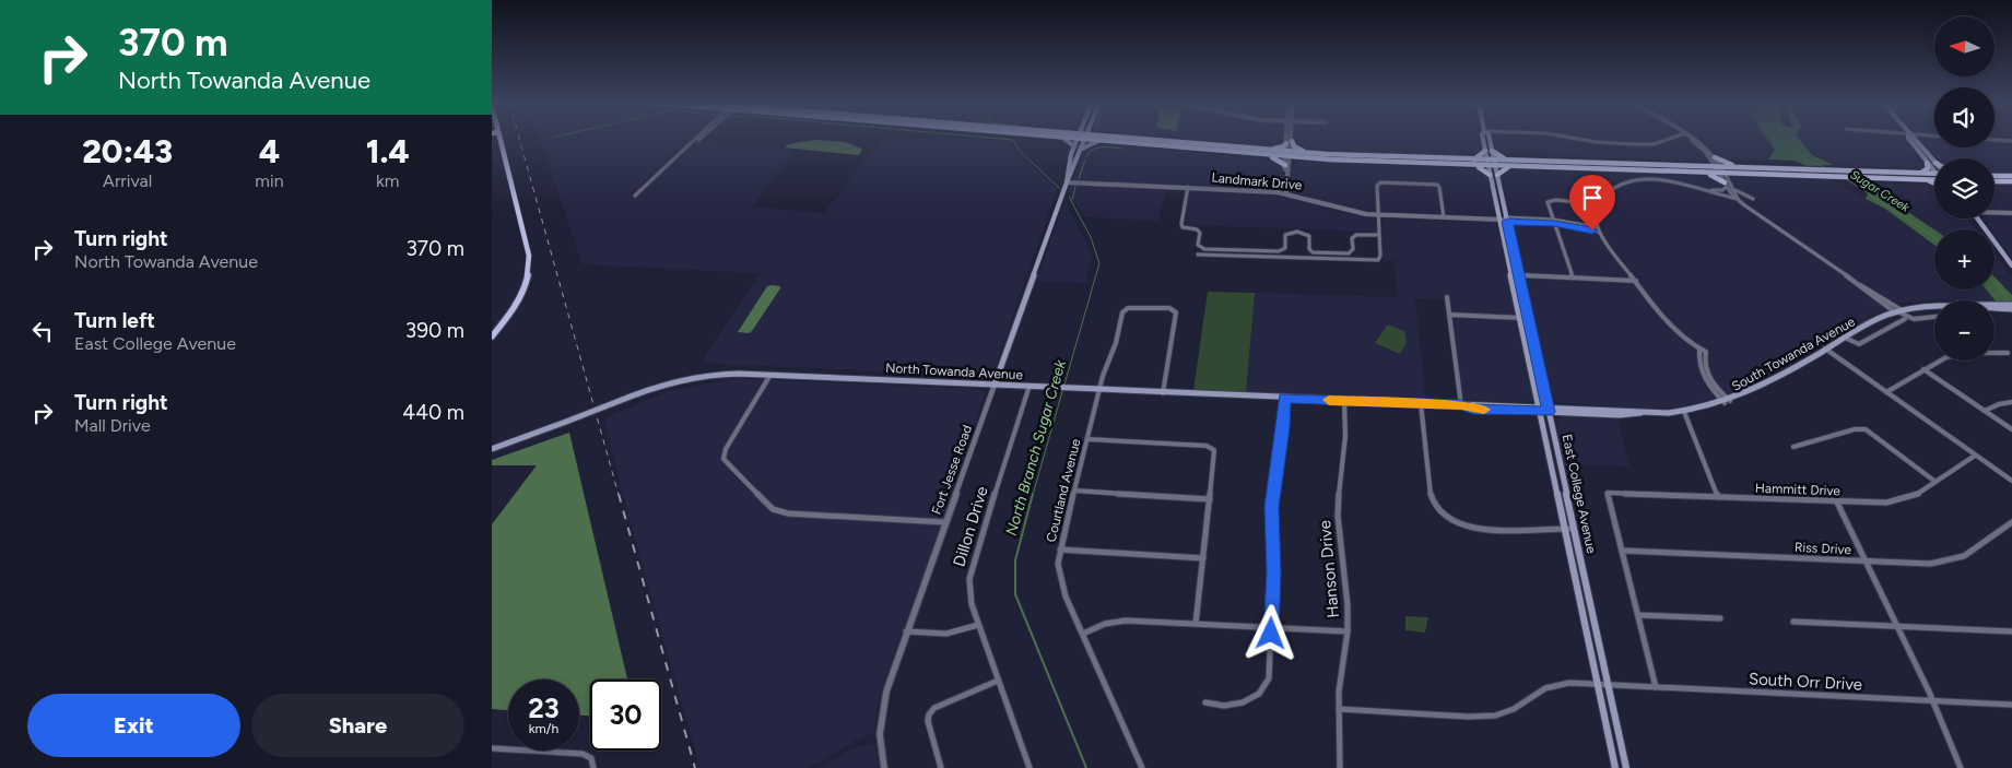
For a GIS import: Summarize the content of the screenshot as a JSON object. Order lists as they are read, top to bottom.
{
  "streets": {
    "main road": [
      "South Towanda Avenue",
      "North Towanda Avenue",
      "Fort Jesse Road",
      "East College Avenue"
    ],
    "street": [
      "Landmark Drive",
      "Hammitt Drive",
      "Courtland Avenue",
      "Dillon Drive",
      "Riss Drive",
      "Hanson Drive",
      "South Orr Drive"
    ]
  },
  "crossings": [
    ["Landmark Drive", "Fort Jesse Road"],
    ["Landmark Drive", "East College Avenue"],
    ["South Towanda Avenue", "North Towanda Avenue"],
    ["South Towanda Avenue", "East College Avenue"],
    ["North Towanda Avenue", "Fort Jesse Road"],
    ["North Towanda Avenue", "Courtland Avenue"],
    ["North Towanda Avenue", "East College Avenue"],
    ["North Towanda Avenue", "Dillon Drive"],
    ["North Towanda Avenue", "Hanson Drive"],
    ["Hammitt Drive", "Riss Drive"],
    ["East College Avenue", "South Orr Drive"],
    ["Hanson Drive", "South Orr Drive"]
  ],
  "water": ["Sugar Creek", "North Branch Sugar Creek"],
  "north": "left",
  "page": {
    "turn": ["370 m", "North Towanda Avenue"],
    "map_buttons": ["+", "−"],
    "eta": [
      "20:43",
      "Arrival",
      "4",
      "min",
      "1.4",
      "km"
    ],
    "list": [
      {
        "name": "Turn right",
        "note": "North Towanda Avenue",
        "value": "370 m"
      },
      {
        "name": "Turn left",
        "note": "East College Avenue",
        "value": "390 m"
      },
      {
        "name": "Turn right",
        "note": "Mall Drive",
        "value": "440 m"
      }
    ],
    "speed": "23 km/h",
    "limit": "30",
    "buttons": ["Exit", "Share"]
  }
}
